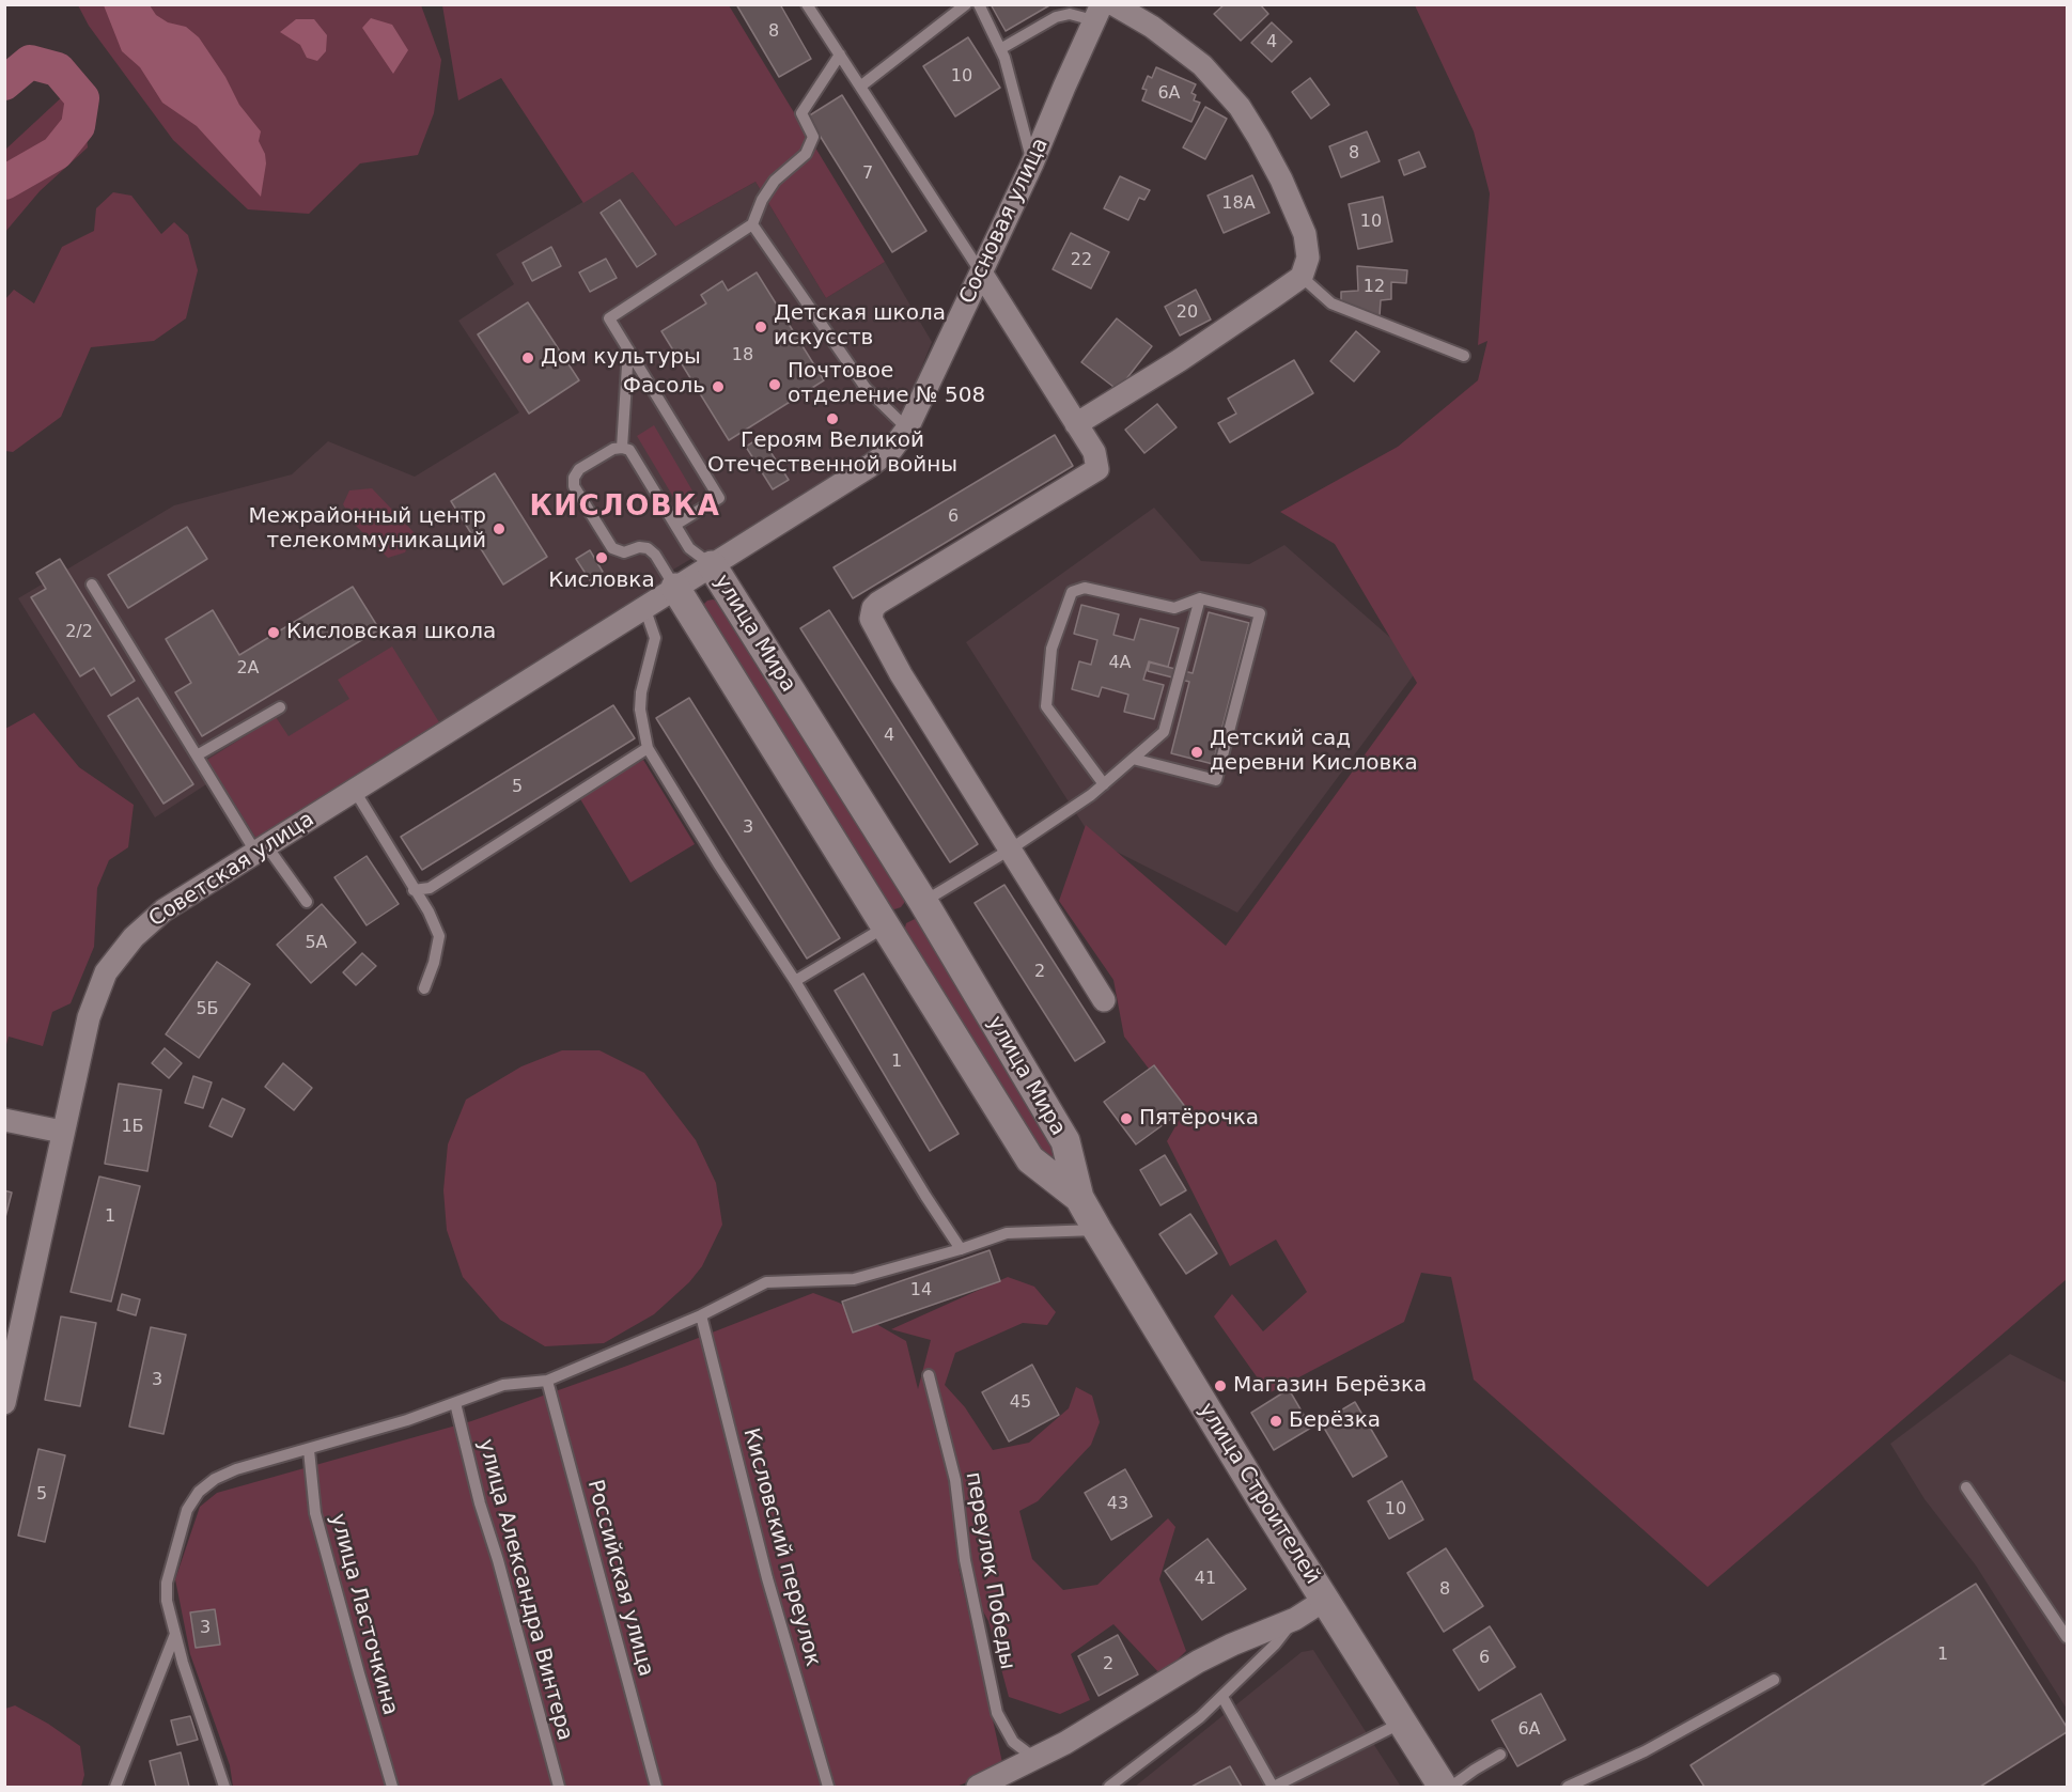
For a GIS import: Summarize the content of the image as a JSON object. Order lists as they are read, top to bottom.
{
  "streets": {
    "street": [
      "Сосновая улица",
      "улица Мира",
      "Советская улица",
      "улица Строителей"
    ],
    "lane": [
      "Кисловский переулок",
      "переулок Победы",
      "Российская улица",
      "улица Александра Винтера",
      "улица Ласточкина"
    ]
  },
  "crossings": [
    ["Сосновая улица", "улица Мира"],
    ["Сосновая улица", "Советская улица"],
    ["улица Мира", "Советская улица"],
    ["улица Мира", "улица Строителей"]
  ],
  "districts": ["КИСЛОВКА"],
  "places": [
    "Детская школа искусств",
    "Дом культуры",
    "Почтовое отделение № 508",
    "Фасоль",
    "Героям Великой Отечественной войны",
    "Межрайонный центр телекоммуникаций",
    "Кисловка",
    "Кисловская школа",
    "Детский сад деревни Кисловка",
    "Пятёрочка",
    "Магазин Берёзка",
    "Берёзка"
  ],
  "house_numbers": [
    "8",
    "4",
    "10",
    "6А",
    "8",
    "7",
    "18А",
    "10",
    "22",
    "12",
    "20",
    "18",
    "6",
    "2/2",
    "4А",
    "2А",
    "4",
    "5",
    "3",
    "5А",
    "2",
    "5Б",
    "1",
    "1Б",
    "1",
    "14",
    "3",
    "45",
    "5",
    "43",
    "10",
    "41",
    "8",
    "3",
    "1",
    "6",
    "2",
    "6А"
  ]
}
